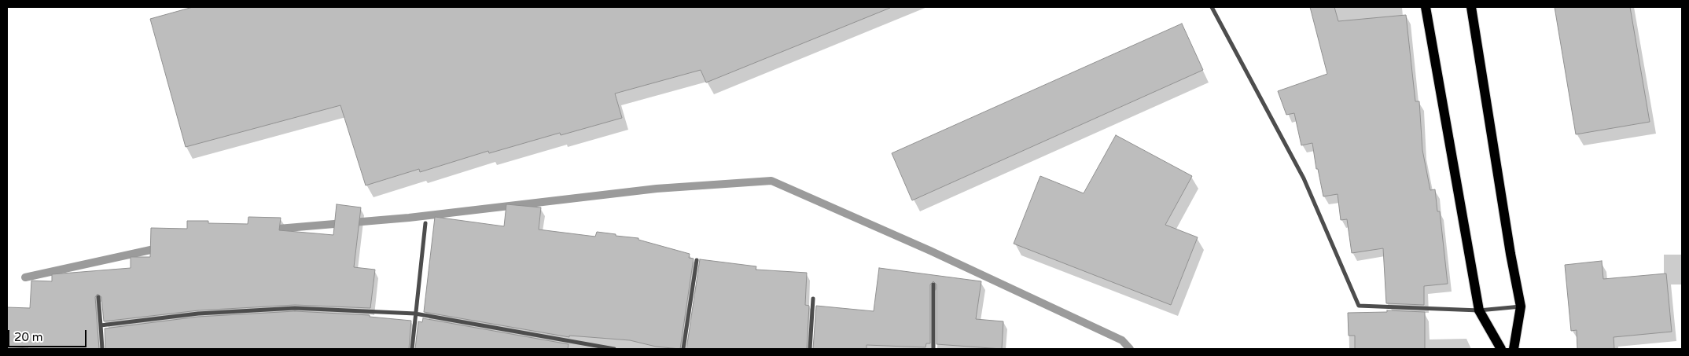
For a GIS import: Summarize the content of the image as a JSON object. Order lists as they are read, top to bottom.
{
  "scale_bar": "20 m"
}
